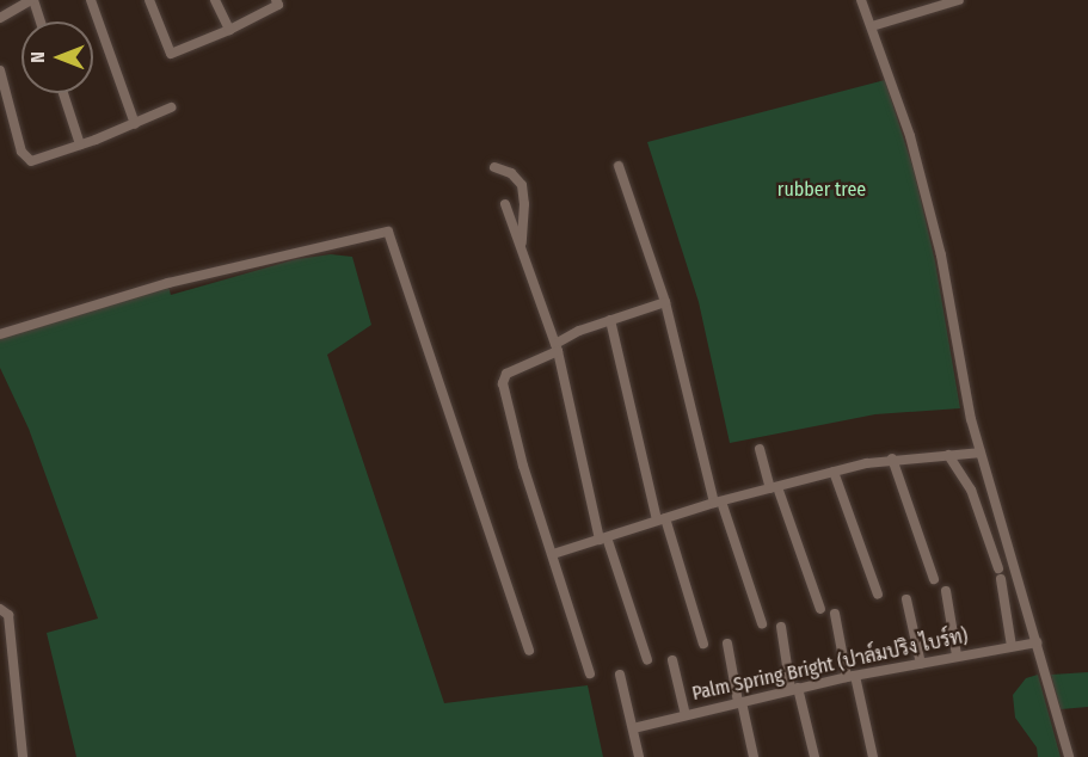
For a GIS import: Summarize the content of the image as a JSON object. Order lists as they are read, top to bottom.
{
  "streets": {
    "street": ["Palm Spring Bright (ปาล์มปริง ไบร์ท)"]
  },
  "parks": ["rubber tree"],
  "north": "left"
}
